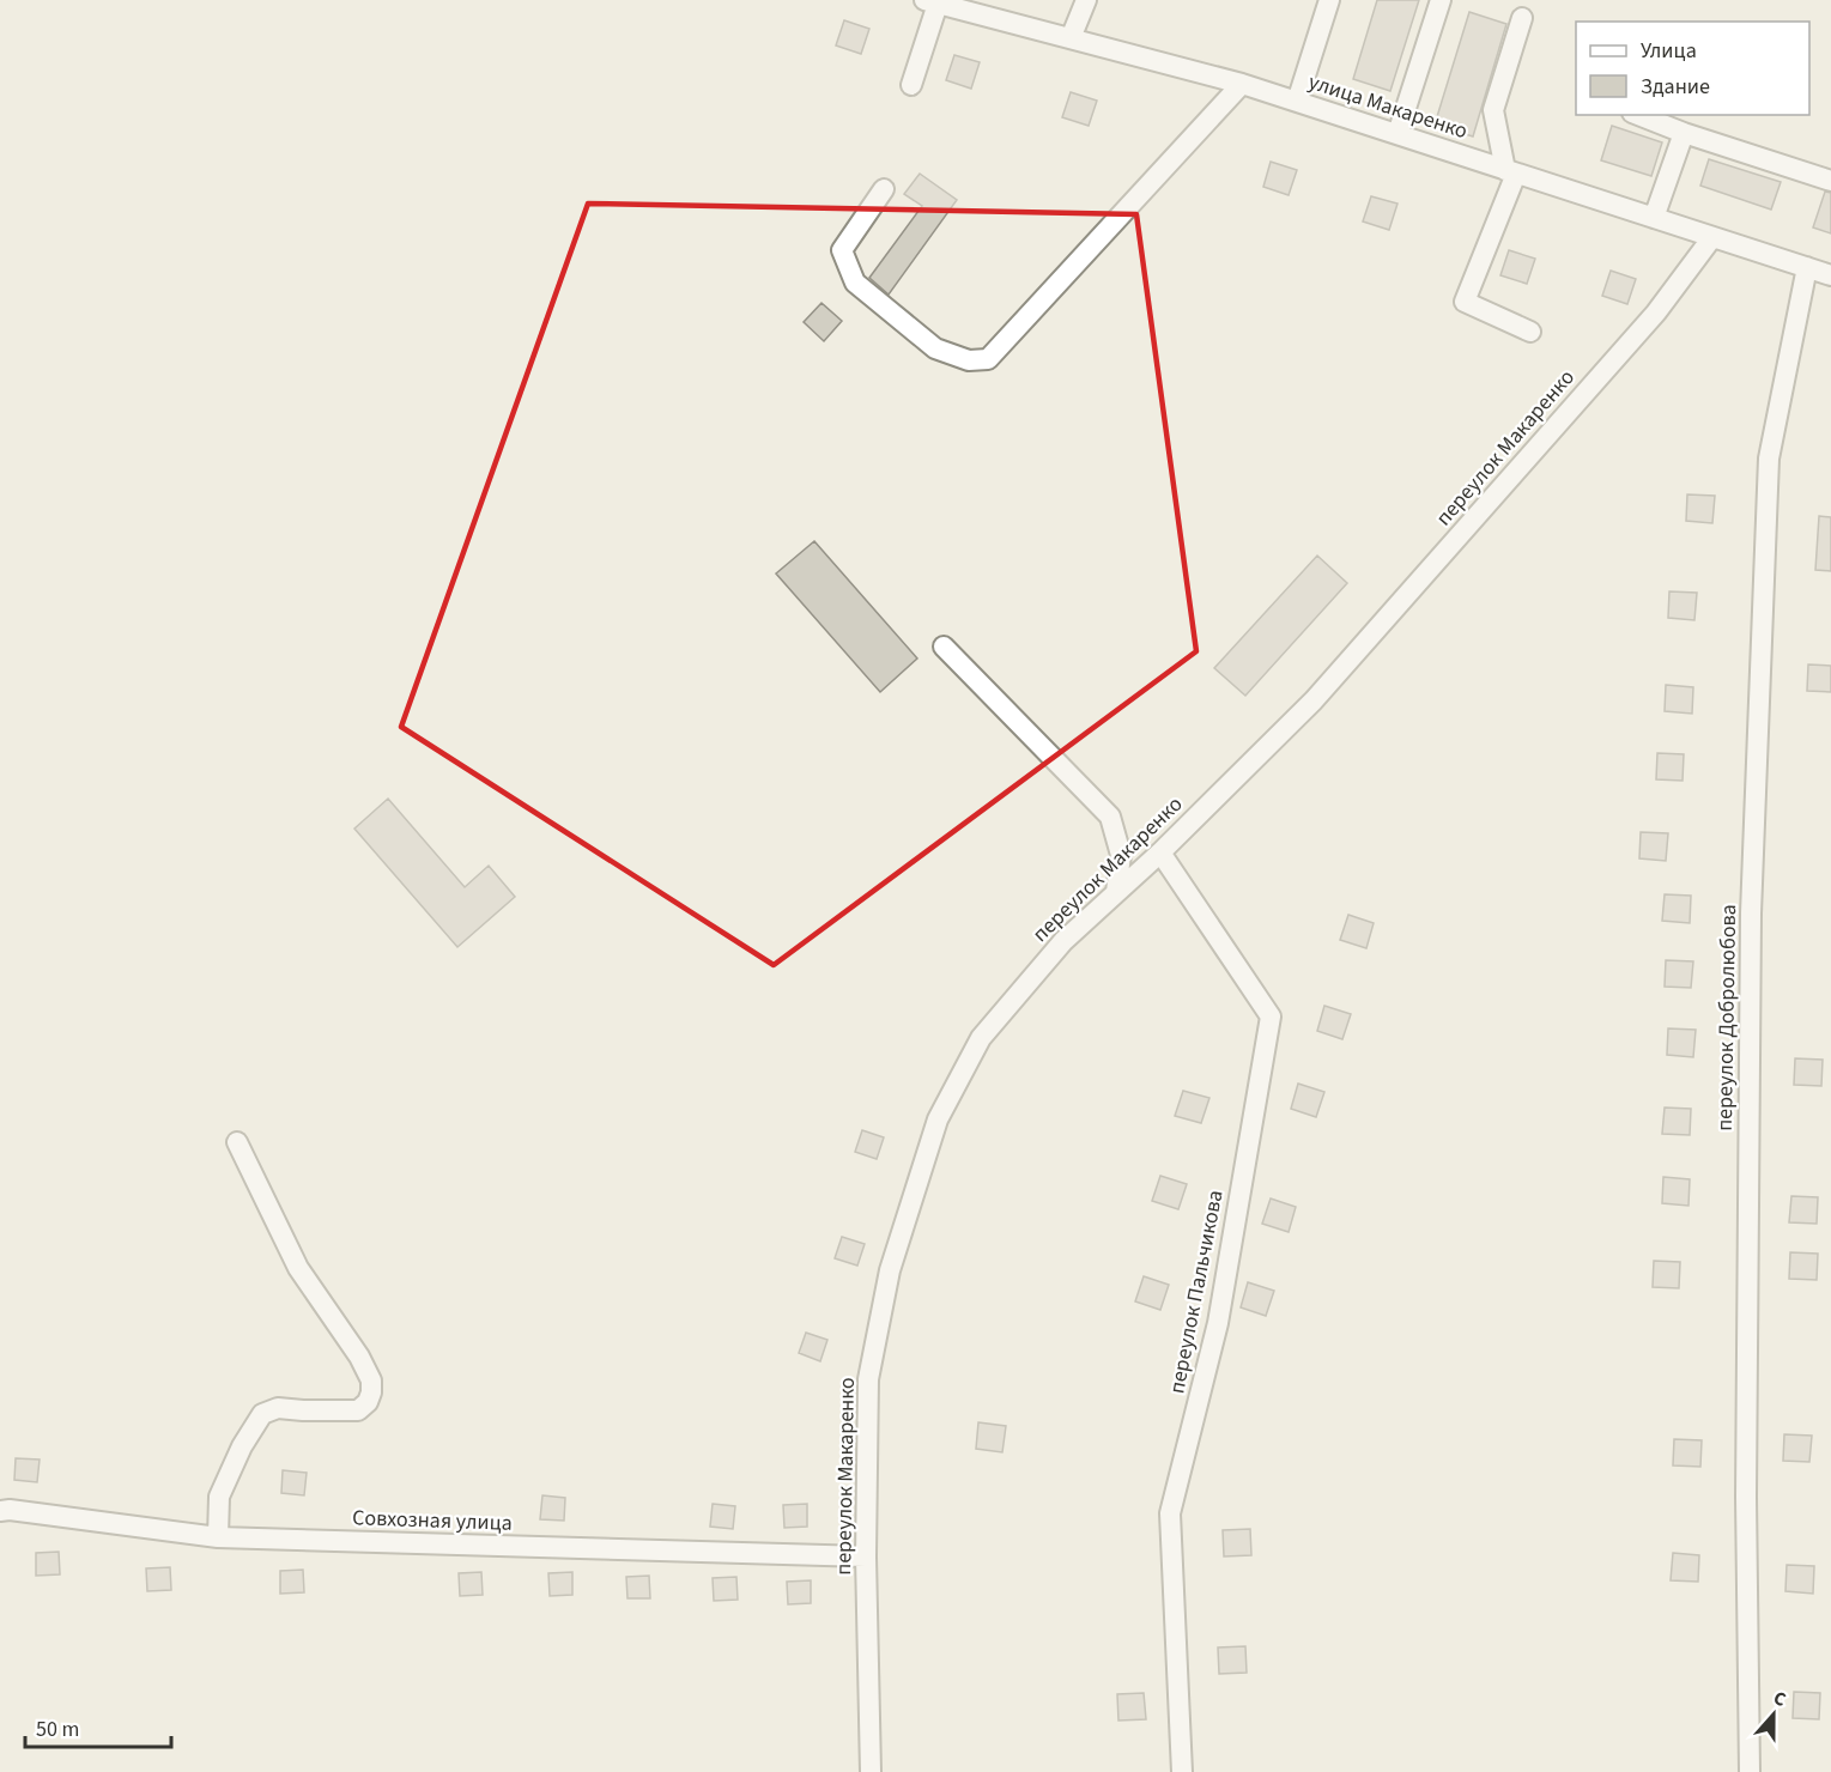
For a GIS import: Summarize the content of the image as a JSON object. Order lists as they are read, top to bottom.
{
  "streets": {
    "street": [
      "улица Макаренко",
      "переулок Макаренко",
      "переулок Добролюбова",
      "переулок Пальчикова",
      "Совхозная улица"
    ]
  },
  "crossings": [
    ["улица Макаренко", "переулок Макаренко"],
    ["улица Макаренко", "переулок Добролюбова"],
    ["переулок Макаренко", "переулок Пальчикова"],
    ["переулок Макаренко", "Совхозная улица"]
  ],
  "legend": ["Улица", "Здание"],
  "scale_bar": "50 m",
  "north": "top"
}
